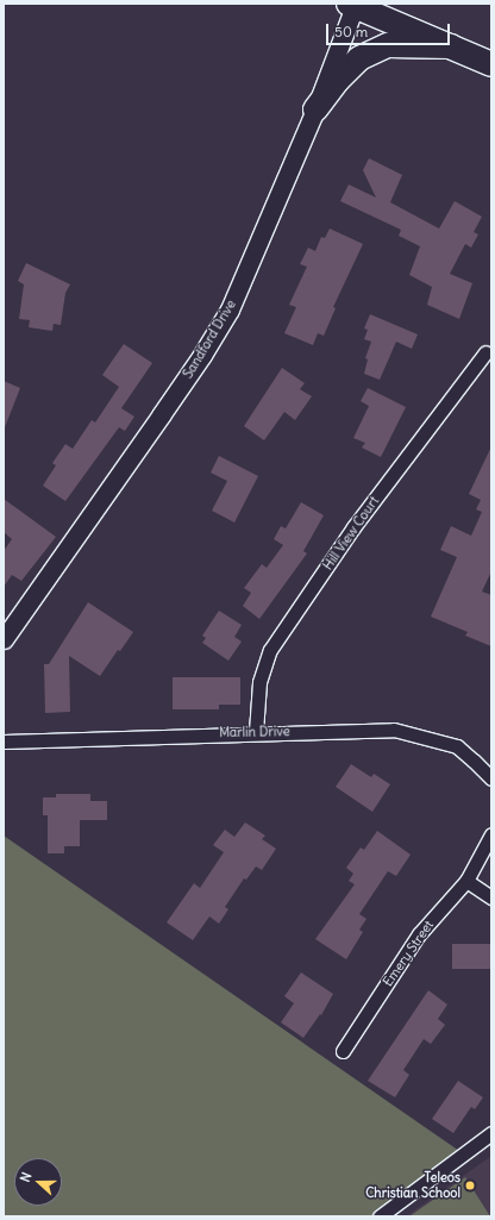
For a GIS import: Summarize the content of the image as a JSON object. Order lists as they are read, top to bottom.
{
  "streets": {
    "street": [
      "Sandford Drive",
      "Hill View Court",
      "Marlin Drive",
      "Emery Street"
    ]
  },
  "crossings": [
    ["Hill View Court", "Marlin Drive"]
  ],
  "places": ["Teleos Christian School"],
  "scale_bar": "50 m",
  "north": "left"
}
